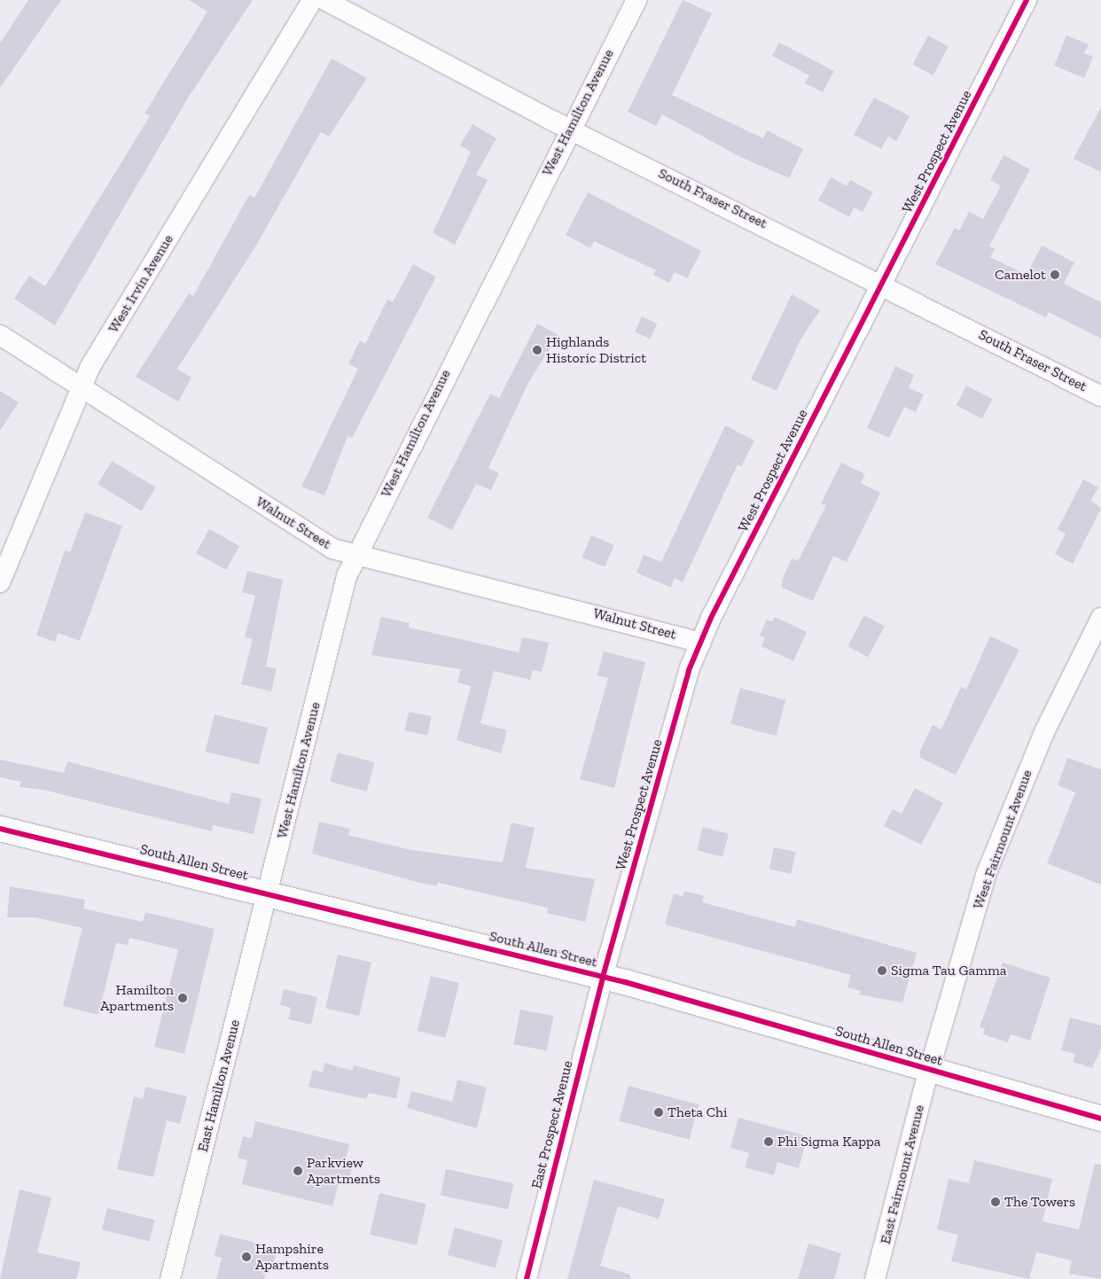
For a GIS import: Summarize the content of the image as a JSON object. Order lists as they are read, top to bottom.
{
  "streets": {
    "street": [
      "West Hamilton Avenue",
      "West Prospect Avenue",
      "South Fraser Street",
      "West Irvin Avenue",
      "Walnut Street",
      "West Fairmount Avenue",
      "South Allen Street",
      "East Hamilton Avenue",
      "East Prospect Avenue",
      "East Fairmount Avenue"
    ]
  },
  "crossings": [
    ["West Hamilton Avenue", "South Fraser Street"],
    ["West Hamilton Avenue", "Walnut Street"],
    ["West Hamilton Avenue", "South Allen Street"],
    ["West Hamilton Avenue", "East Hamilton Avenue"],
    ["West Prospect Avenue", "South Fraser Street"],
    ["West Prospect Avenue", "Walnut Street"],
    ["West Prospect Avenue", "South Allen Street"],
    ["West Prospect Avenue", "East Prospect Avenue"],
    ["West Irvin Avenue", "Walnut Street"],
    ["West Fairmount Avenue", "South Allen Street"],
    ["West Fairmount Avenue", "East Fairmount Avenue"],
    ["South Allen Street", "East Hamilton Avenue"],
    ["South Allen Street", "East Prospect Avenue"],
    ["South Allen Street", "East Fairmount Avenue"]
  ],
  "places": [
    "Camelot",
    "Highlands Historic District",
    "Sigma Tau Gamma",
    "Hamilton Apartments",
    "Theta Chi",
    "Phi Sigma Kappa",
    "Parkview Apartments",
    "The Towers",
    "Hampshire Apartments"
  ]
}
